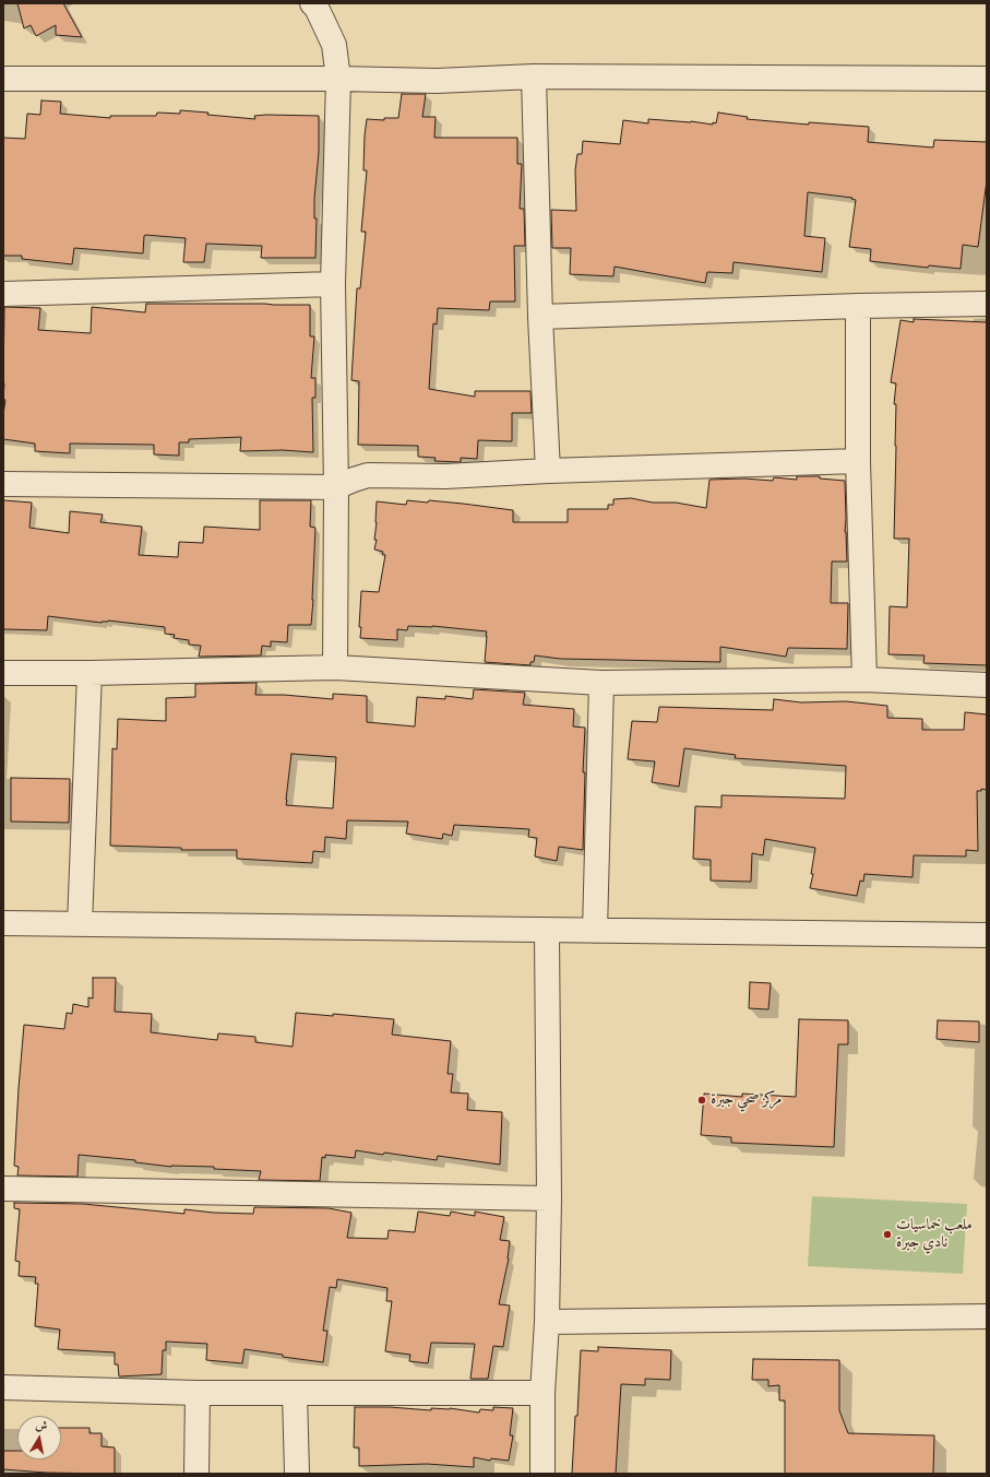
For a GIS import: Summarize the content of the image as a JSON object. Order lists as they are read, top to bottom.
{
  "places": ["مركز صحي جبرة", "ملعب خماسيات نادي جبرة"],
  "north": "top"
}
